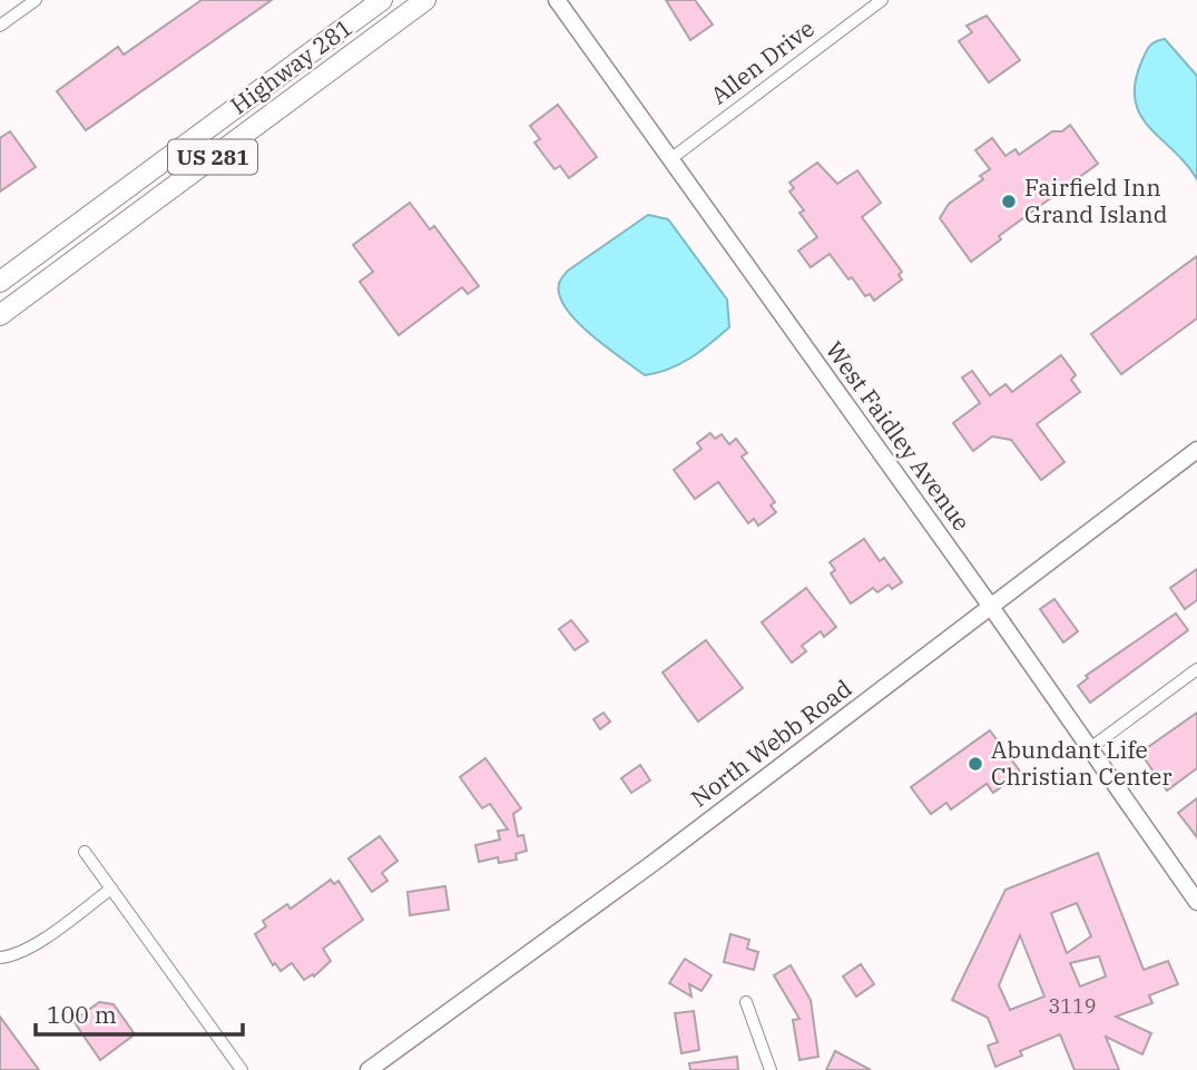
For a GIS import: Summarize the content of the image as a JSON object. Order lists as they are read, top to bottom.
{
  "streets": {
    "highway": ["Highway 281", "US 281"],
    "street": ["Allen Drive", "West Faidley Avenue", "North Webb Road"]
  },
  "crossings": [
    ["Allen Drive", "West Faidley Avenue"],
    ["West Faidley Avenue", "North Webb Road"]
  ],
  "places": ["Fairfield Inn Grand Island", "Abundant Life Christian Center"],
  "house_numbers": ["3119"],
  "scale_bar": "100 m"
}
